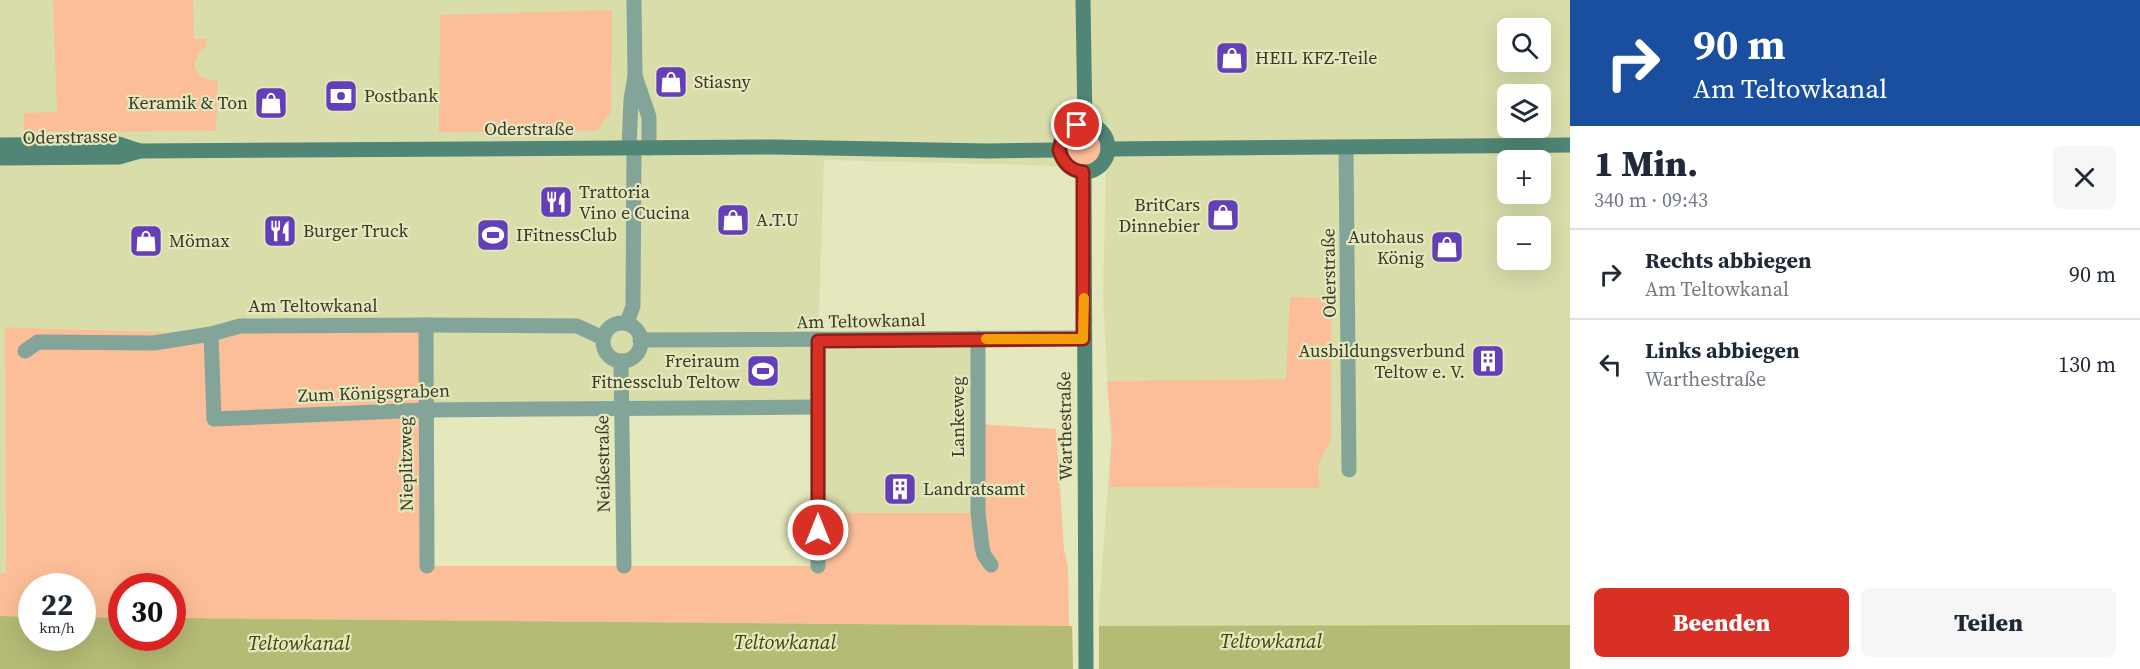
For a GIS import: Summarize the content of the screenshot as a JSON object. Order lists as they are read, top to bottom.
{
  "streets": {
    "main road": ["Oderstraße", "Oderstrasse", "Warthestraße"],
    "street": [
      "Am Teltowkanal",
      "Zum Königsgraben",
      "Lankeweg",
      "Nieplitzweg",
      "Neißestraße"
    ]
  },
  "crossings": [
    ["Oderstraße", "Oderstrasse"],
    ["Oderstraße", "Warthestraße"],
    ["Am Teltowkanal", "Zum Königsgraben"],
    ["Am Teltowkanal", "Lankeweg"],
    ["Am Teltowkanal", "Warthestraße"],
    ["Am Teltowkanal", "Nieplitzweg"],
    ["Am Teltowkanal", "Neißestraße"],
    ["Zum Königsgraben", "Nieplitzweg"],
    ["Zum Königsgraben", "Neißestraße"]
  ],
  "water": ["Teltowkanal"],
  "places": {
    "shop": [
      "HEIL KFZ-Teile",
      "Stiasny",
      "Keramik & Ton",
      "BritCars Dinnebier",
      "A.T.U",
      "Mömax",
      "Autohaus König"
    ],
    "bank": ["Postbank"],
    "restaurant": ["Trattoria Vino e Cucina", "Burger Truck"],
    "sports": ["IFitnessClub", "Freiraum Fitnessclub Teltow"],
    "building": ["Ausbildungsverbund Teltow e. V.", "Landratsamt"]
  },
  "page": {
    "turn": ["90 m", "Am Teltowkanal"],
    "map_buttons": ["+", "−"],
    "heading": ["1 Min.", "340 m · 09:43"],
    "list": [
      {
        "name": "Rechts abbiegen",
        "note": "Am Teltowkanal",
        "value": "90 m"
      },
      {
        "name": "Links abbiegen",
        "note": "Warthestraße",
        "value": "130 m"
      }
    ],
    "speed": "22 km/h",
    "limit": "30",
    "buttons": ["Beenden", "Teilen"]
  }
}
